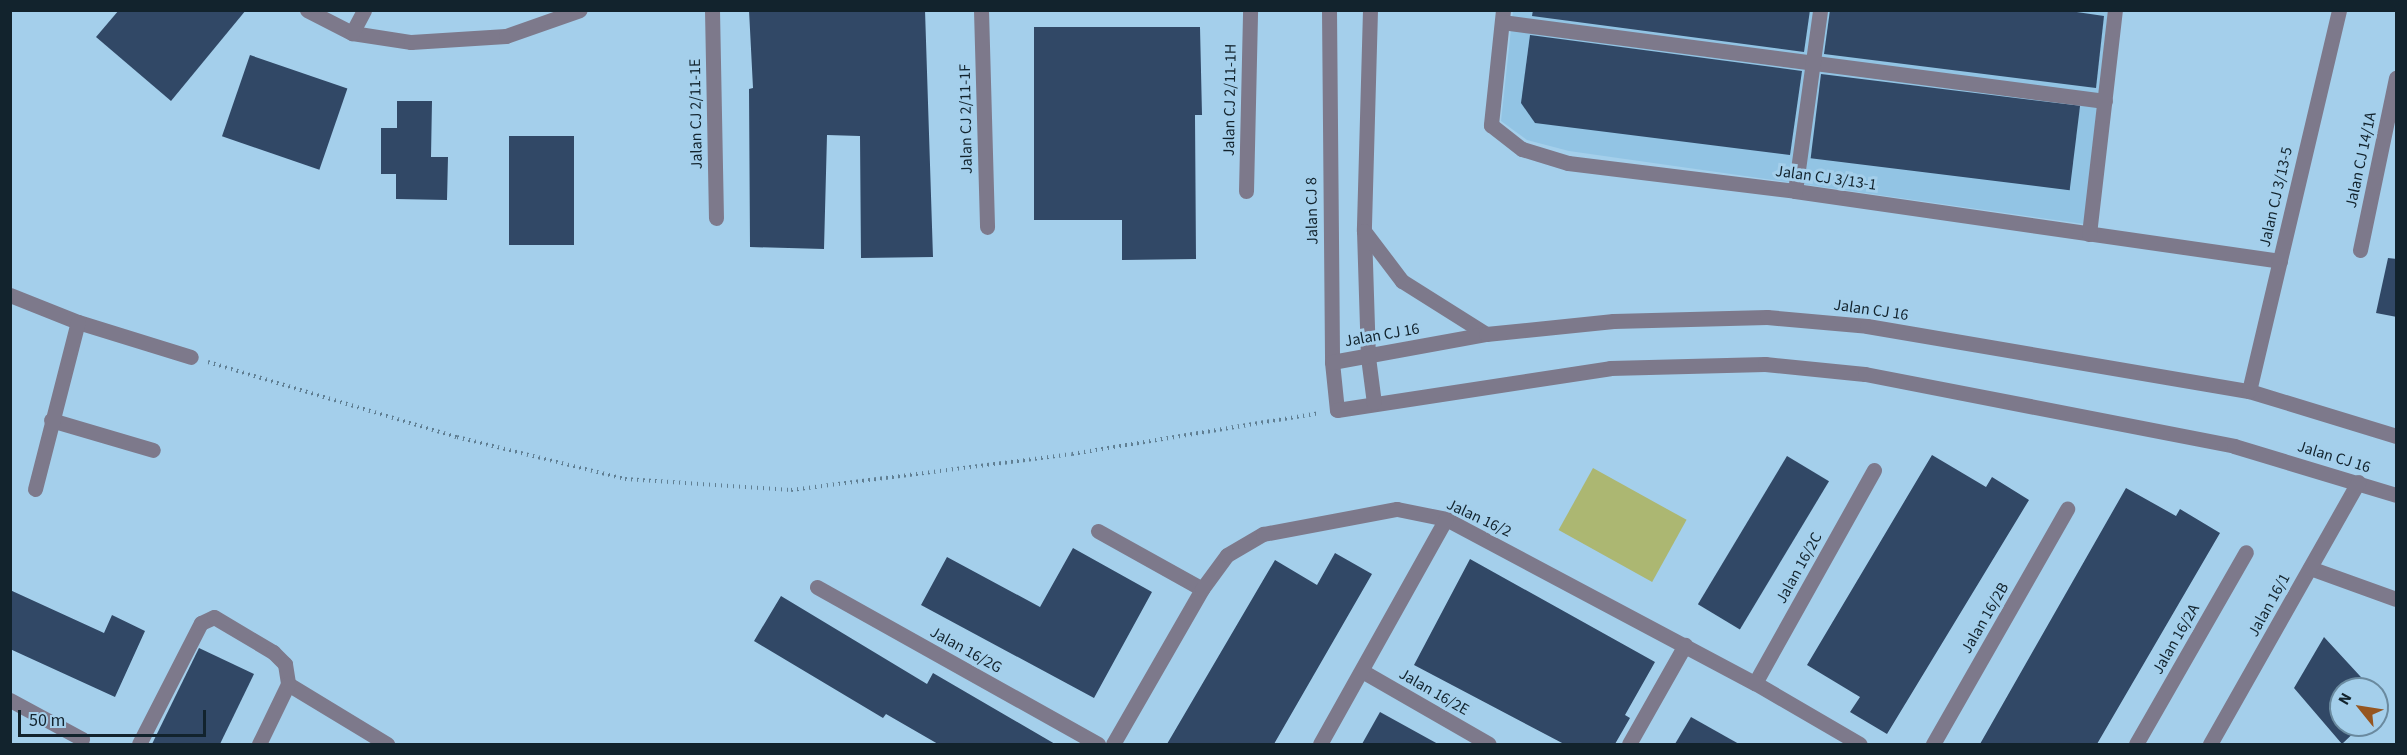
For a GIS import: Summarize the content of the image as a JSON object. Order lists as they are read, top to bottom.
{
  "streets": {
    "street": [
      "Jalan CJ 2/11-1H",
      "Jalan CJ 2/11-1E",
      "Jalan CJ 2/11-1F",
      "Jalan CJ 14/1A",
      "Jalan CJ 3/13-1",
      "Jalan CJ 3/13-5",
      "Jalan CJ 8",
      "Jalan CJ 16",
      "Jalan 16/2",
      "Jalan 16/2C",
      "Jalan 16/1",
      "Jalan 16/2B",
      "Jalan 16/2A",
      "Jalan 16/2G",
      "Jalan 16/2E"
    ]
  },
  "crossings": [
    ["Jalan CJ 3/13-1", "Jalan CJ 3/13-5"],
    ["Jalan CJ 3/13-5", "Jalan CJ 16"],
    ["Jalan CJ 8", "Jalan CJ 16"],
    ["Jalan CJ 16", "Jalan 16/1"],
    ["Jalan 16/2", "Jalan 16/2C"]
  ],
  "scale_bar": "50 m",
  "north": "top left"
}
